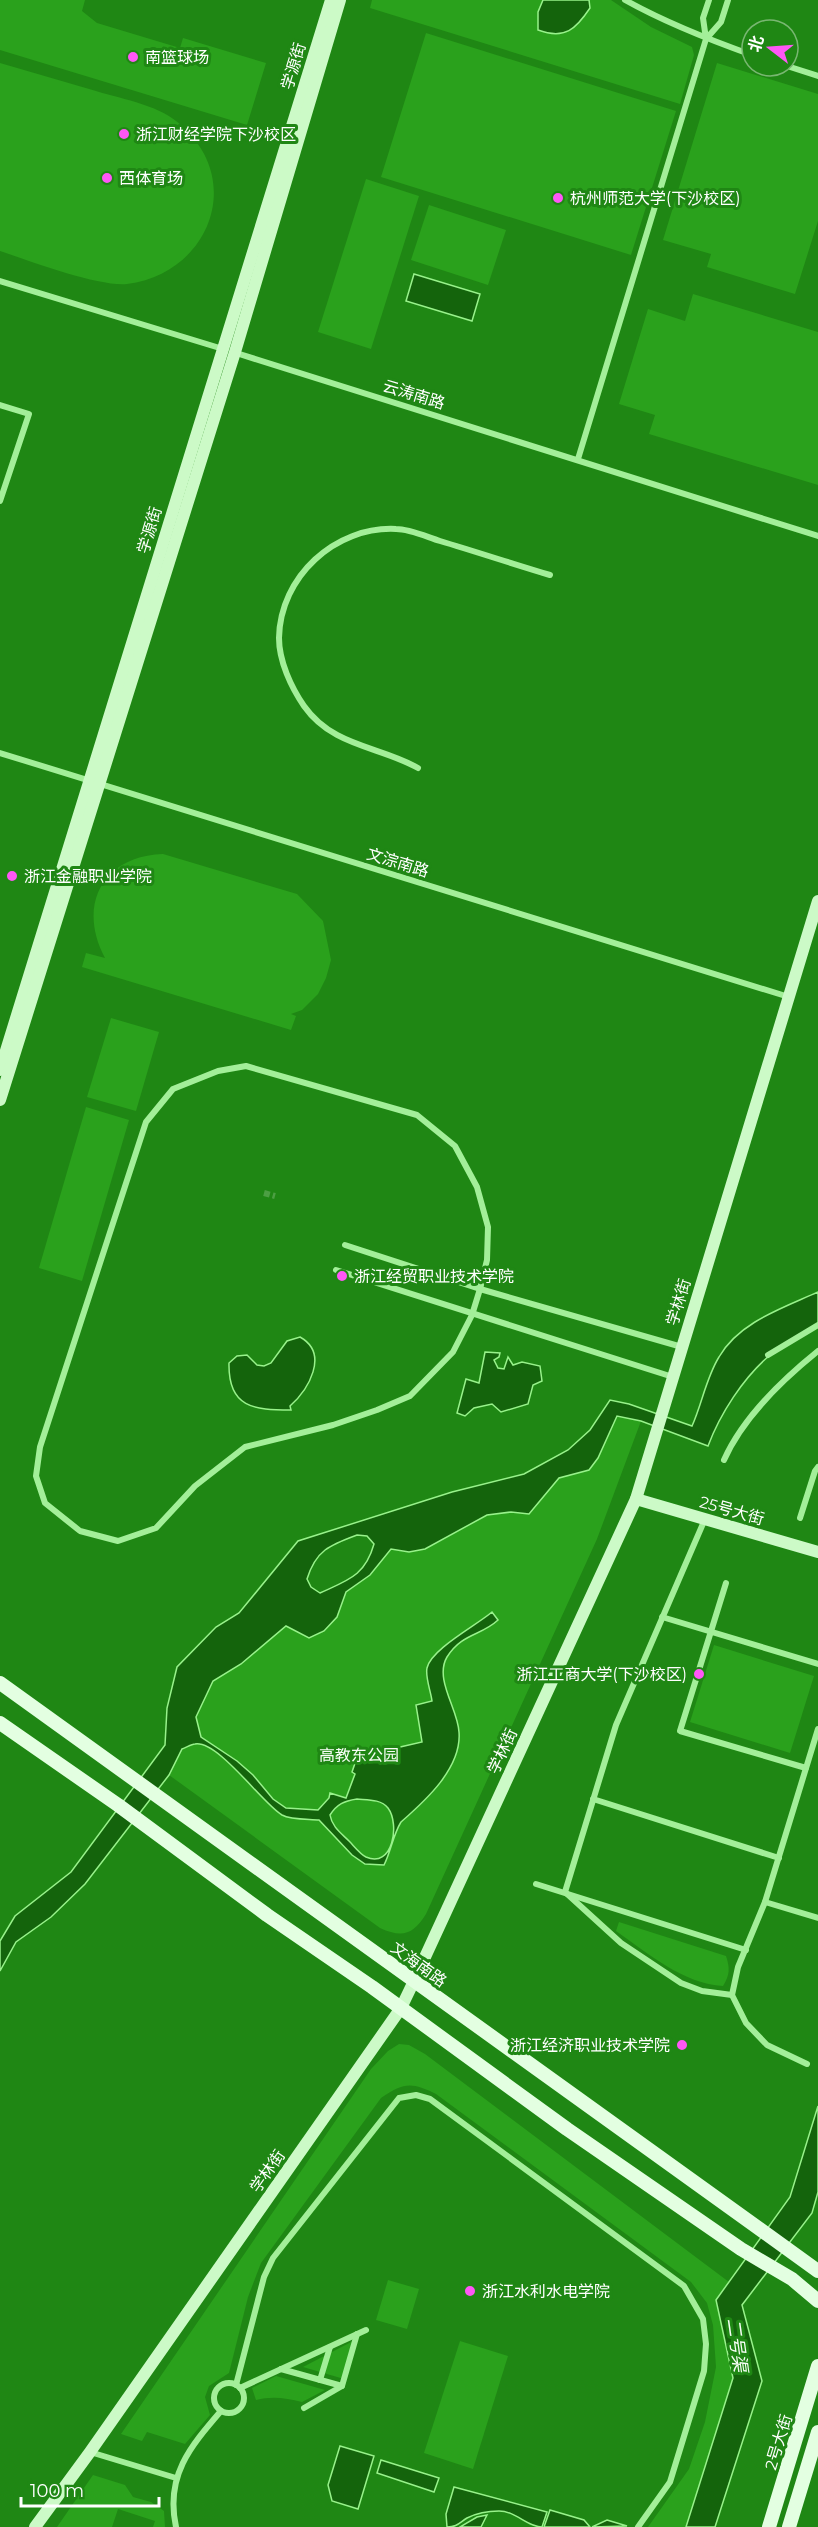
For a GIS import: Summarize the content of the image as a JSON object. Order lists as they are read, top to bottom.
{
  "streets": {
    "main road": [
      "学源街",
      "学林街",
      "25号大街",
      "文海南路",
      "2号大街"
    ],
    "street": ["云涛南路", "文淙南路"]
  },
  "crossings": [
    ["学源街", "云涛南路"],
    ["学源街", "文淙南路"],
    ["文淙南路", "学林街"],
    ["学林街", "25号大街"],
    ["学林街", "文海南路"]
  ],
  "water": ["二号渠"],
  "parks": ["高教东公园"],
  "places": [
    "南篮球场",
    "浙江财经学院下沙校区",
    "西体育场",
    "杭州师范大学(下沙校区)",
    "浙江金融职业学院",
    "浙江经贸职业技术学院",
    "浙江工商大学(下沙校区)",
    "浙江经济职业技术学院",
    "浙江水利水电学院"
  ],
  "scale_bar": "100 m",
  "north": "left"
}
